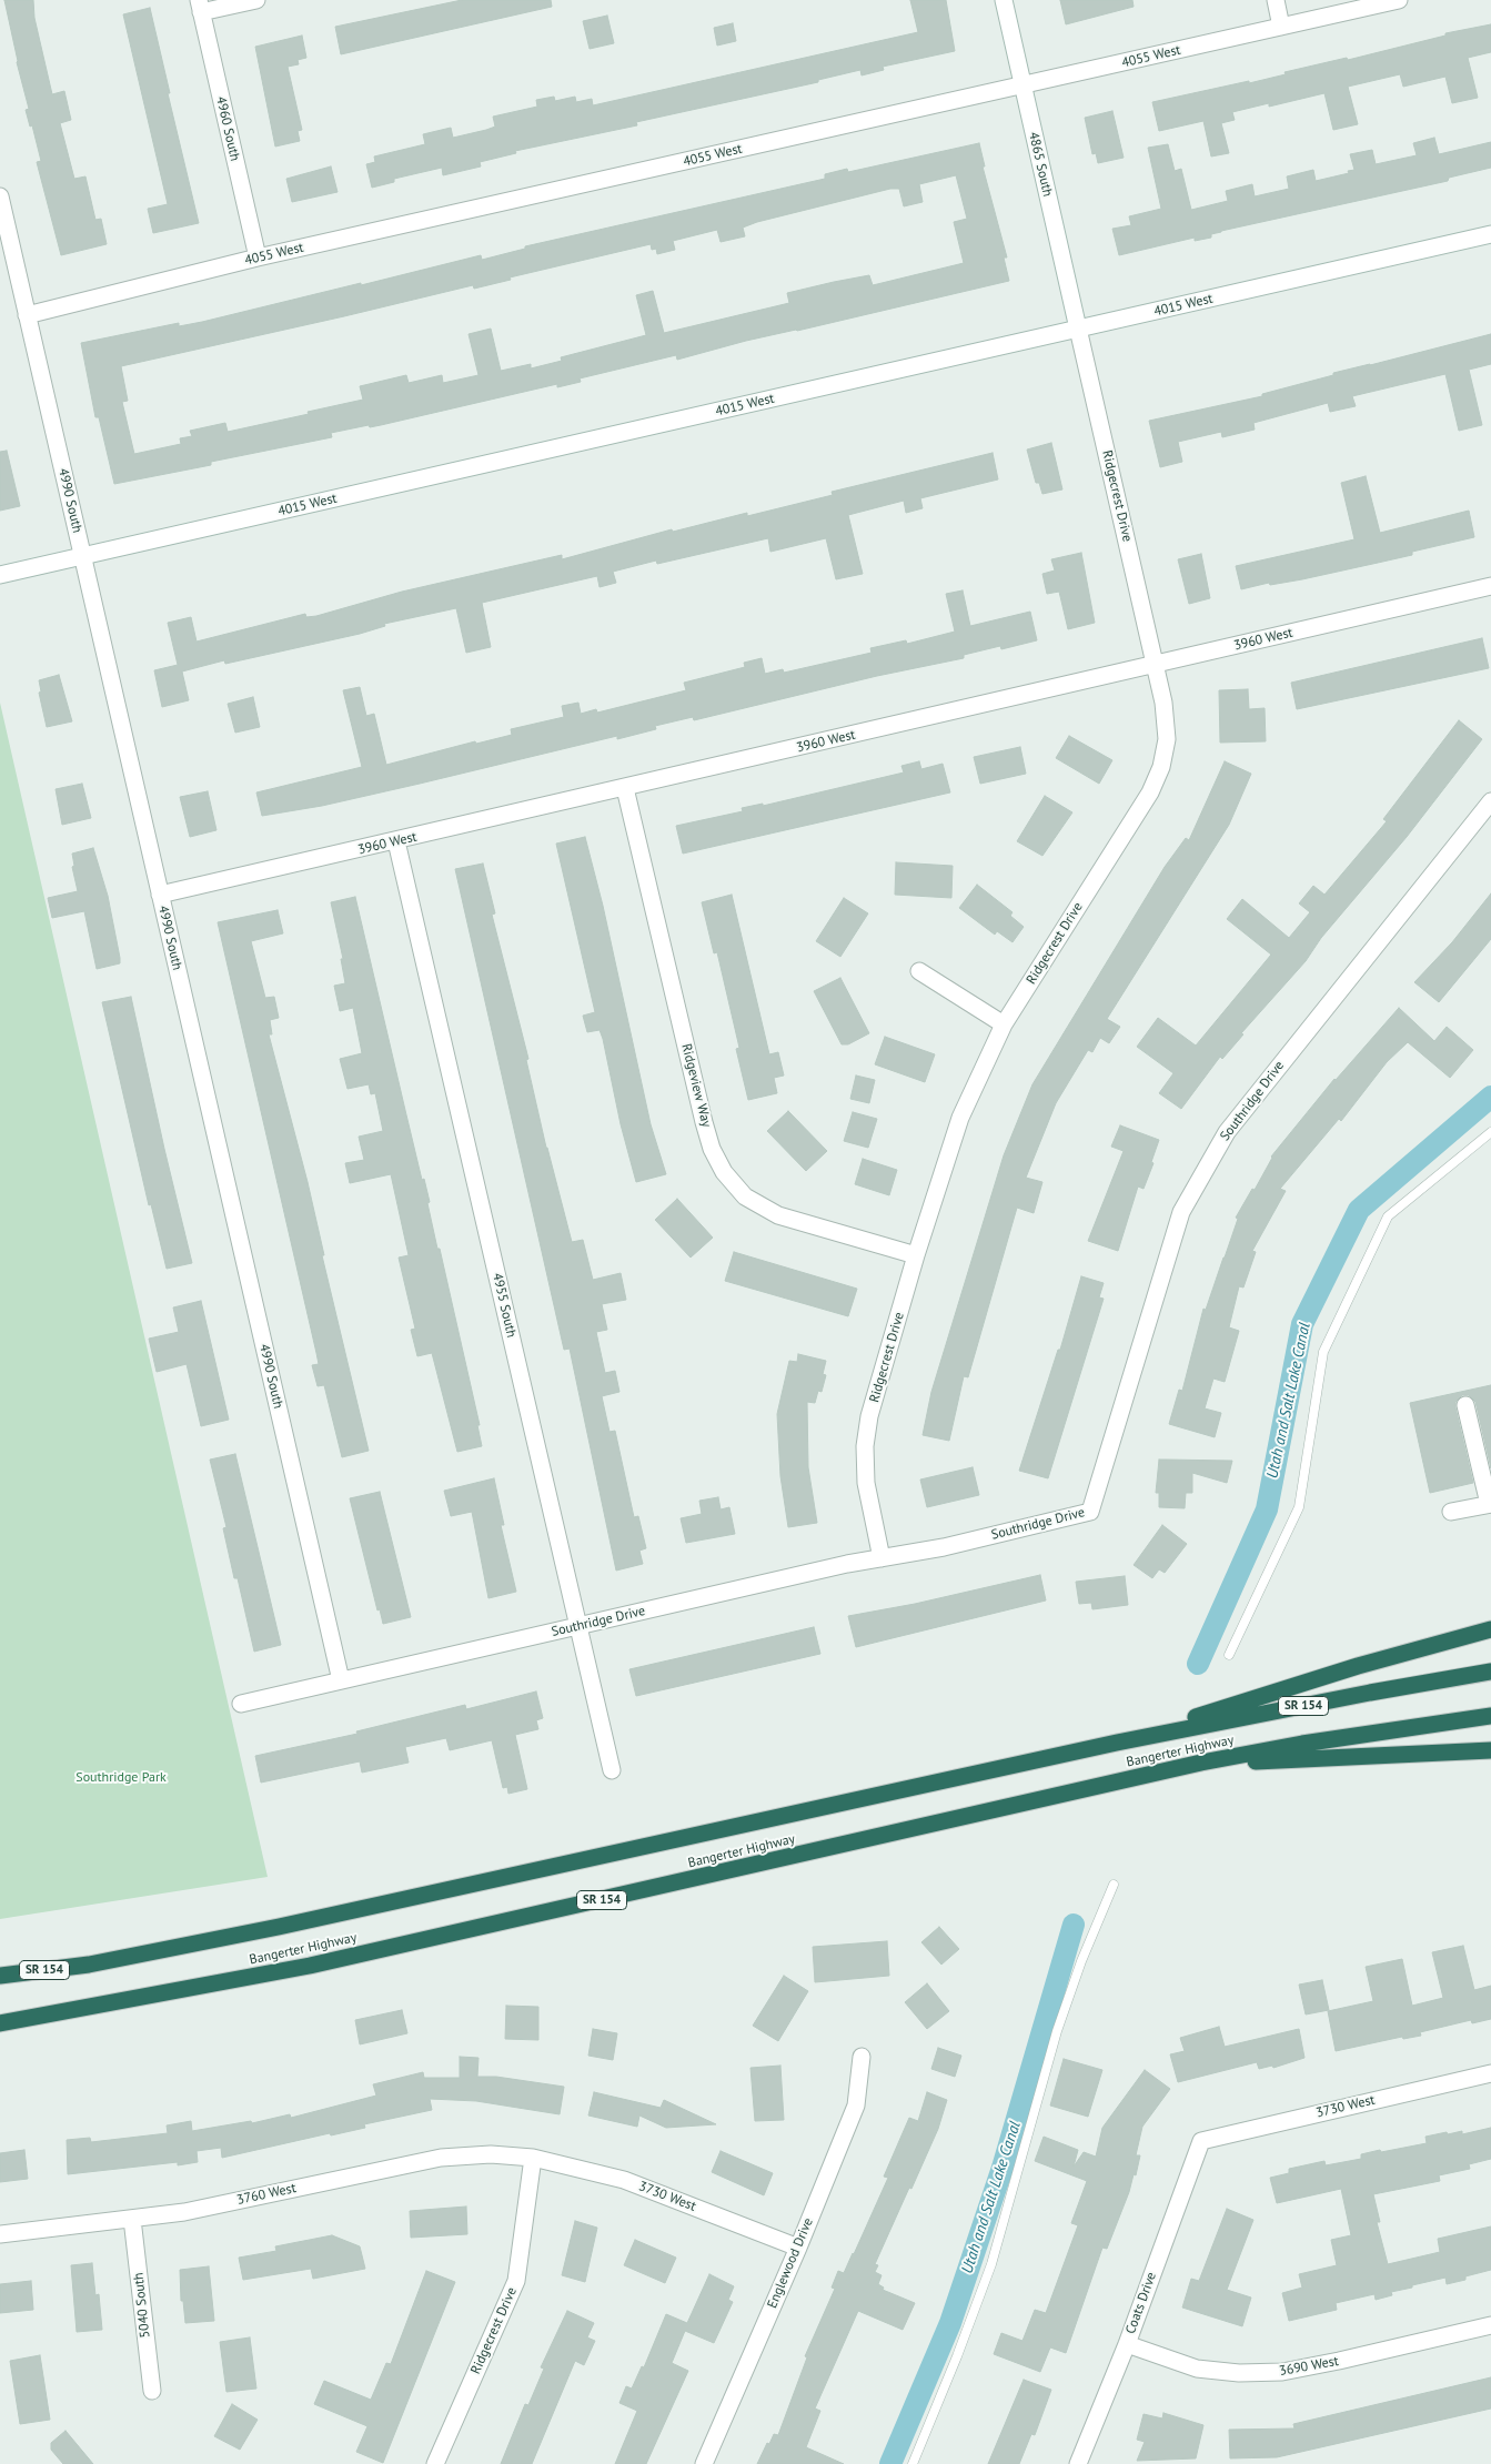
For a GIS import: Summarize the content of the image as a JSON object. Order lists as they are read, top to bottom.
{
  "streets": {
    "highway": ["SR 154", "Bangerter Highway"],
    "street": [
      "4055 West",
      "4960 South",
      "4865 South",
      "4015 West",
      "Ridgecrest Drive",
      "4990 South",
      "3960 West",
      "Ridgeview Way",
      "Southridge Drive",
      "4955 South",
      "3730 West",
      "3760 West",
      "Englewood Drive",
      "Coats Drive",
      "5040 South",
      "3690 West"
    ]
  },
  "crossings": [
    ["4055 West", "4960 South"],
    ["4055 West", "4865 South"],
    ["4055 West", "4990 South"],
    ["4865 South", "4015 West"],
    ["4865 South", "Ridgecrest Drive"],
    ["4015 West", "Ridgecrest Drive"],
    ["4015 West", "4990 South"],
    ["Ridgecrest Drive", "3960 West"],
    ["Ridgecrest Drive", "Ridgeview Way"],
    ["Ridgecrest Drive", "Southridge Drive"],
    ["Ridgecrest Drive", "3730 West"],
    ["Ridgecrest Drive", "3760 West"],
    ["4990 South", "3960 West"],
    ["4990 South", "Southridge Drive"],
    ["3960 West", "Ridgeview Way"],
    ["3960 West", "4955 South"],
    ["Southridge Drive", "4955 South"],
    ["3730 West", "3760 West"],
    ["3730 West", "Englewood Drive"],
    ["3730 West", "Coats Drive"],
    ["3760 West", "5040 South"],
    ["Coats Drive", "3690 West"]
  ],
  "water": ["Utah and Salt Lake Canal"],
  "parks": ["Southridge Park"]
}
